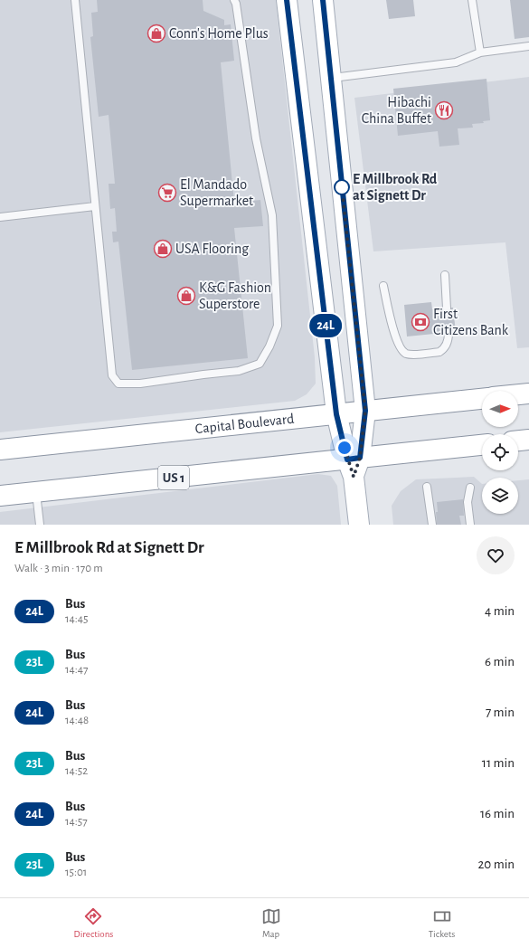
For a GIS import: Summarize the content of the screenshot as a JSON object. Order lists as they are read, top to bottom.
{
  "streets": {
    "main road": ["Capital Boulevard", "US 1"]
  },
  "places": {
    "shop": ["Conn's Home Plus", "USA Flooring", "K&G Fashion Superstore"],
    "restaurant": ["Hibachi China Buffet"],
    "other": ["E Millbrook Rd at Signett Dr"],
    "supermarket": ["El Mandado Supermarket"],
    "bank": ["First Citizens Bank"]
  },
  "lines": ["bus line 24L"],
  "north": "right",
  "page": {
    "on_map": "24L",
    "heading": ["E Millbrook Rd at Signett Dr", "Walk · 3 min · 170 m"],
    "list": [
      {
        "mark": "24L",
        "name": "Bus",
        "note": "14:45",
        "value": "4 min"
      },
      {
        "mark": "23L",
        "name": "Bus",
        "note": "14:47",
        "value": "6 min"
      },
      {
        "mark": "24L",
        "name": "Bus",
        "note": "14:48",
        "value": "7 min"
      },
      {
        "mark": "23L",
        "name": "Bus",
        "note": "14:52",
        "value": "11 min"
      },
      {
        "mark": "24L",
        "name": "Bus",
        "note": "14:57",
        "value": "16 min"
      },
      {
        "mark": "23L",
        "name": "Bus",
        "note": "15:01",
        "value": "20 min"
      }
    ],
    "tabs": ["Directions", "Map", "Tickets"]
  }
}
